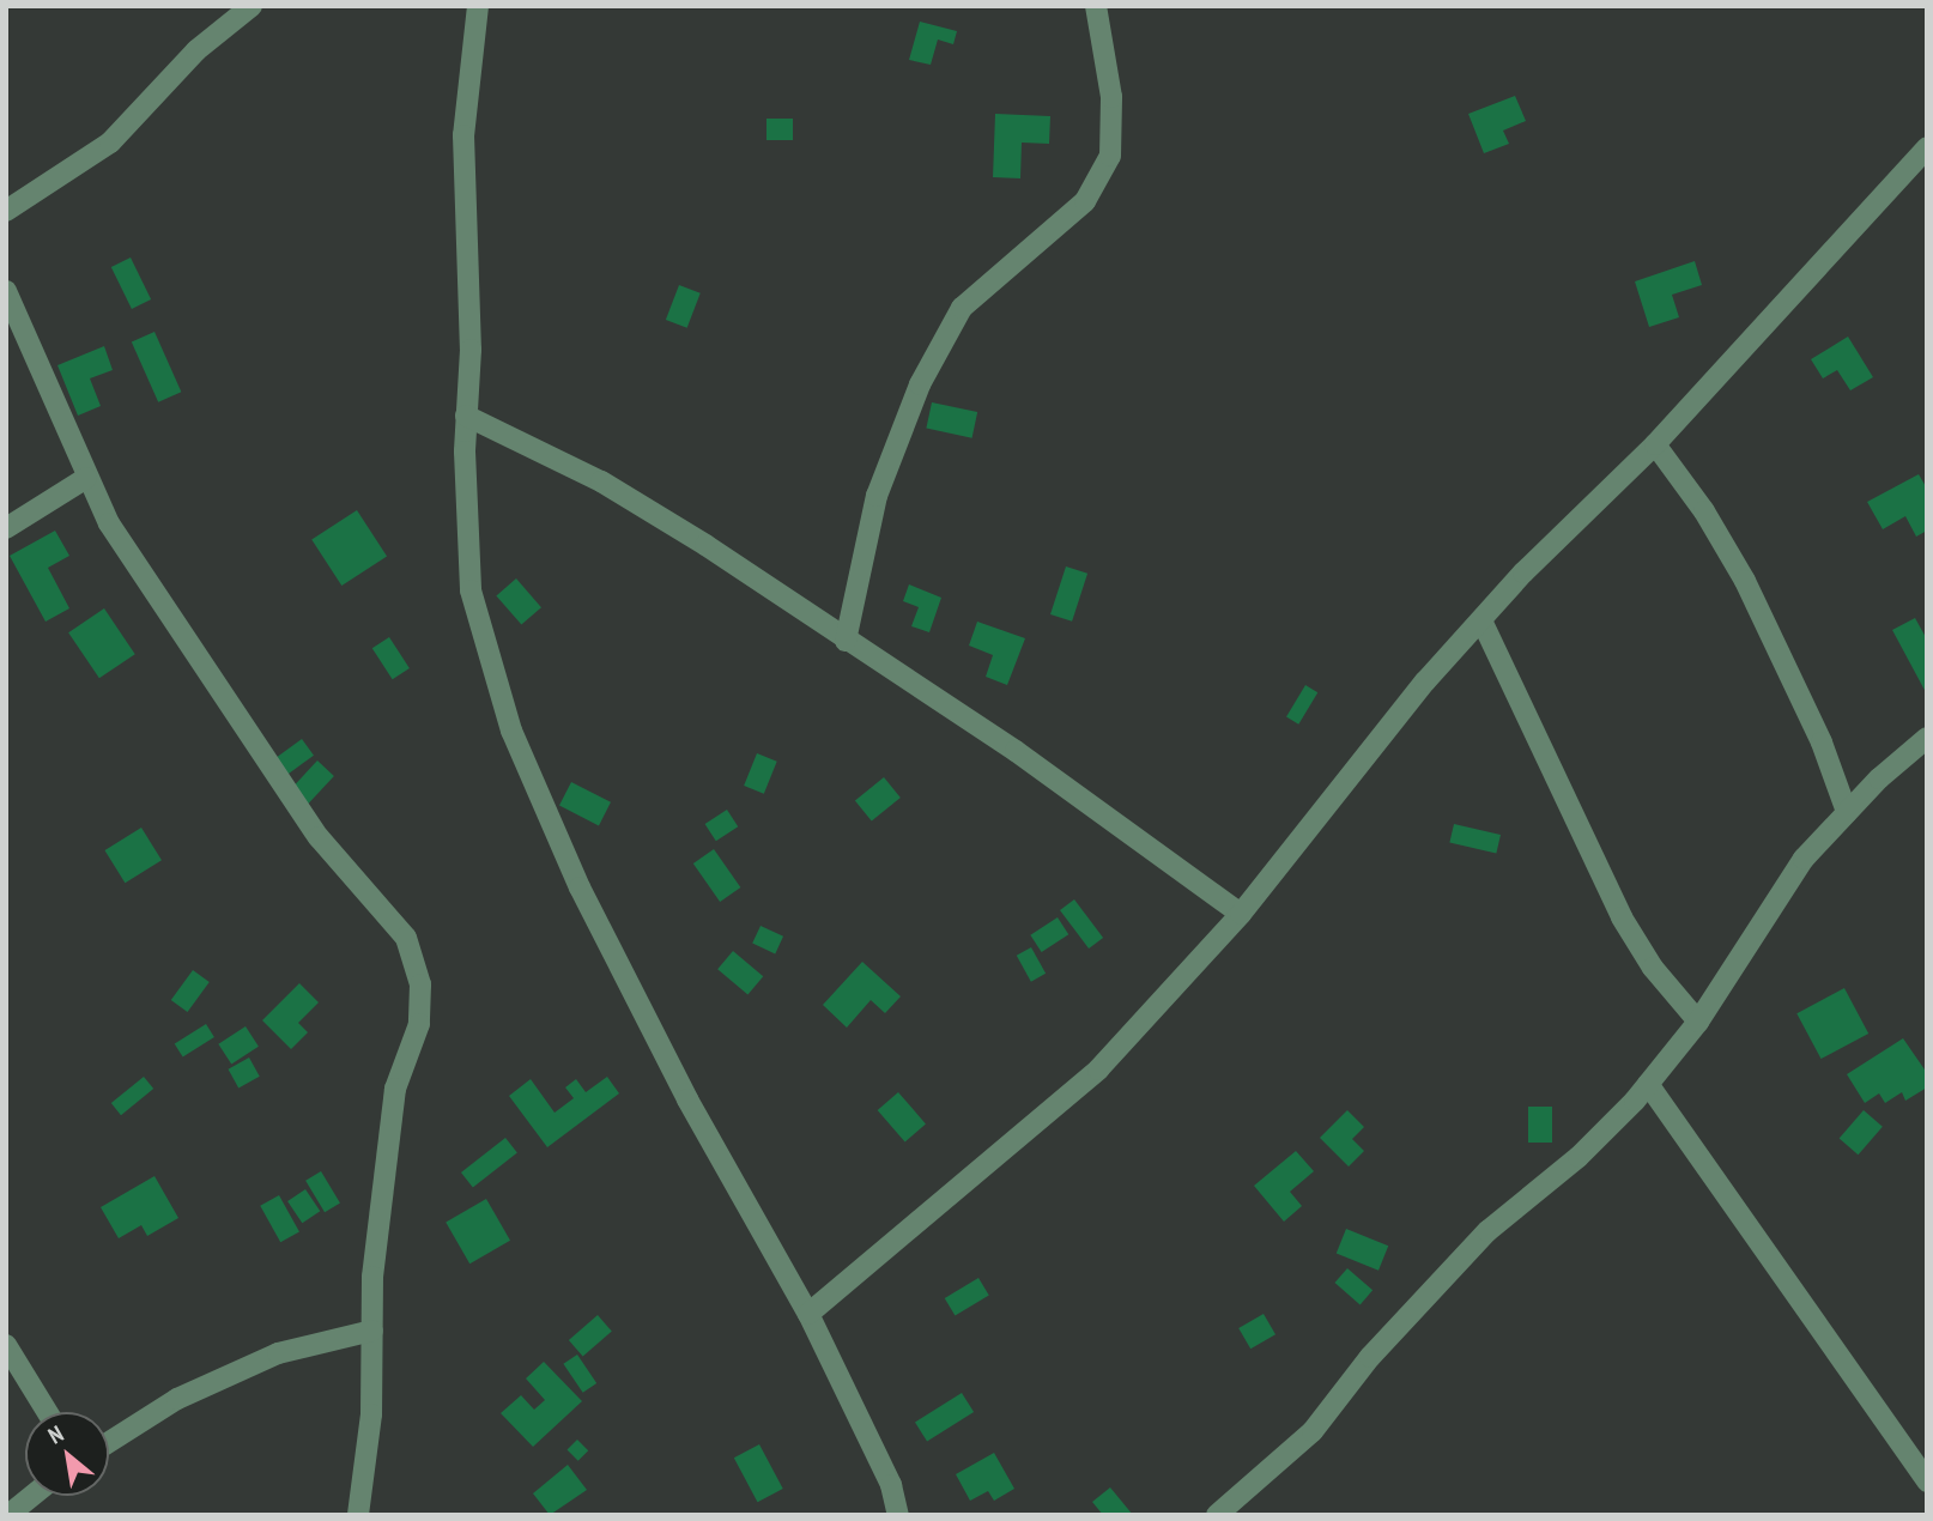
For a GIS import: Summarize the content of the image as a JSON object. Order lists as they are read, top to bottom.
{
  "north": "top left"
}
